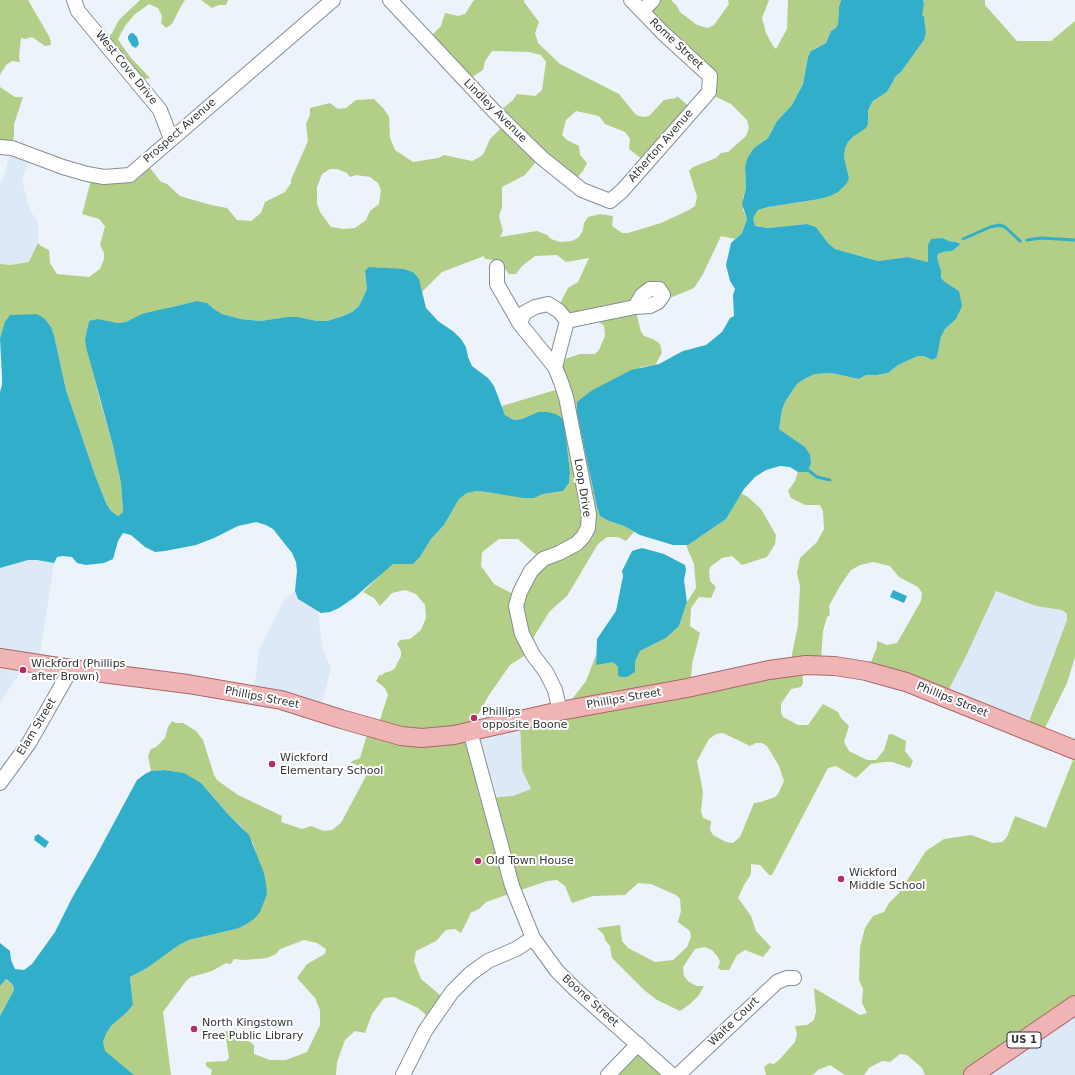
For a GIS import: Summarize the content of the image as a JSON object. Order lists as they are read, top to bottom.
{
  "streets": {
    "main road": ["Phillips Street", "US 1"],
    "street": [
      "Rome Street",
      "West Cove Drive",
      "Lindley Avenue",
      "Prospect Avenue",
      "Atherton Avenue",
      "Loop Drive",
      "Elam Street",
      "Boone Street",
      "Waite Court"
    ]
  },
  "crossings": [
    ["Rome Street", "Atherton Avenue"],
    ["West Cove Drive", "Prospect Avenue"],
    ["Lindley Avenue", "Atherton Avenue"],
    ["Loop Drive", "Phillips Street"],
    ["Phillips Street", "Elam Street"],
    ["Phillips Street", "Boone Street"]
  ],
  "places": [
    "Wickford (Phillips after Brown)",
    "Phillips opposite Boone",
    "Wickford Elementary School",
    "Old Town House",
    "Wickford Middle School",
    "North Kingstown Free Public Library"
  ]
}
